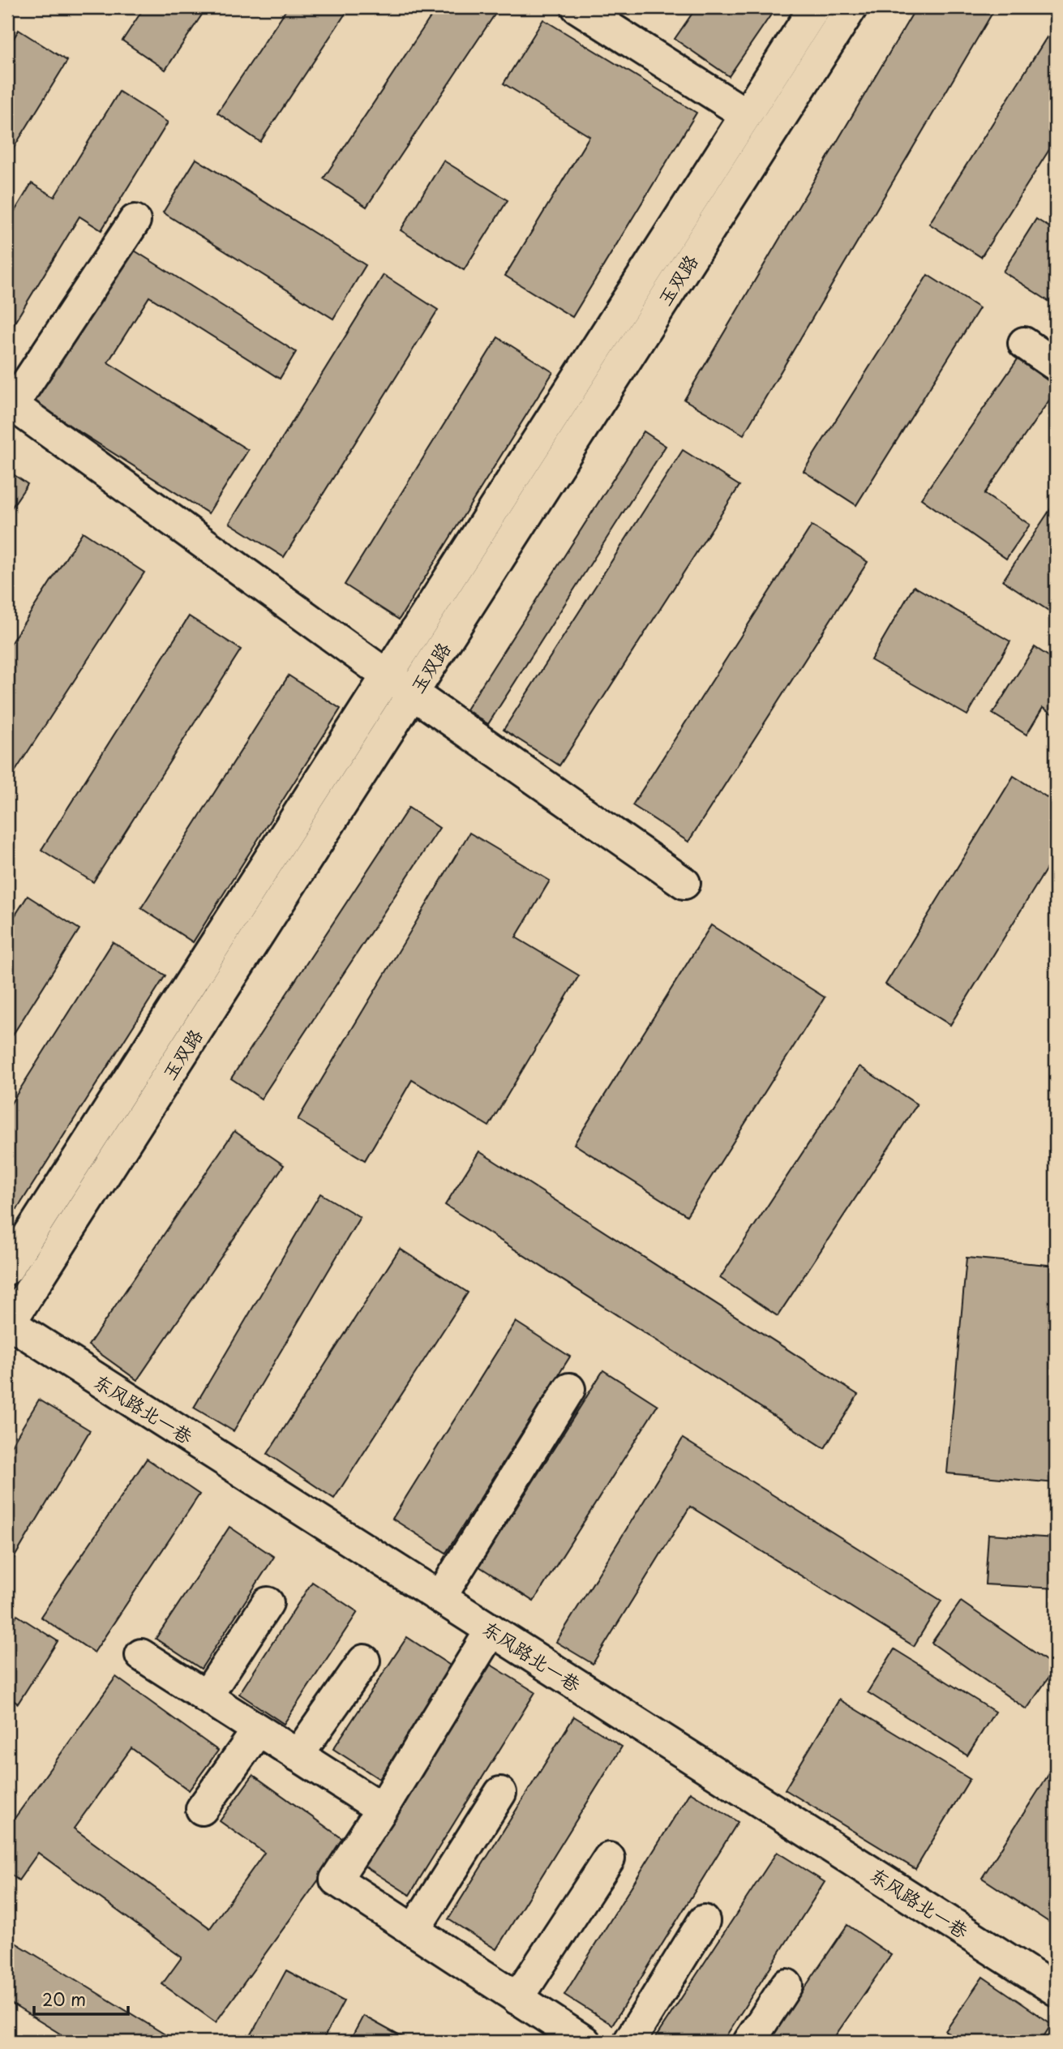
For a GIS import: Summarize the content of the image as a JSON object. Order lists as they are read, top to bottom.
{
  "streets": {
    "main road": ["玉双路", "东风路北一巷"]
  },
  "crossings": [
    ["玉双路", "东风路北一巷"]
  ],
  "scale_bar": "20 m"
}
